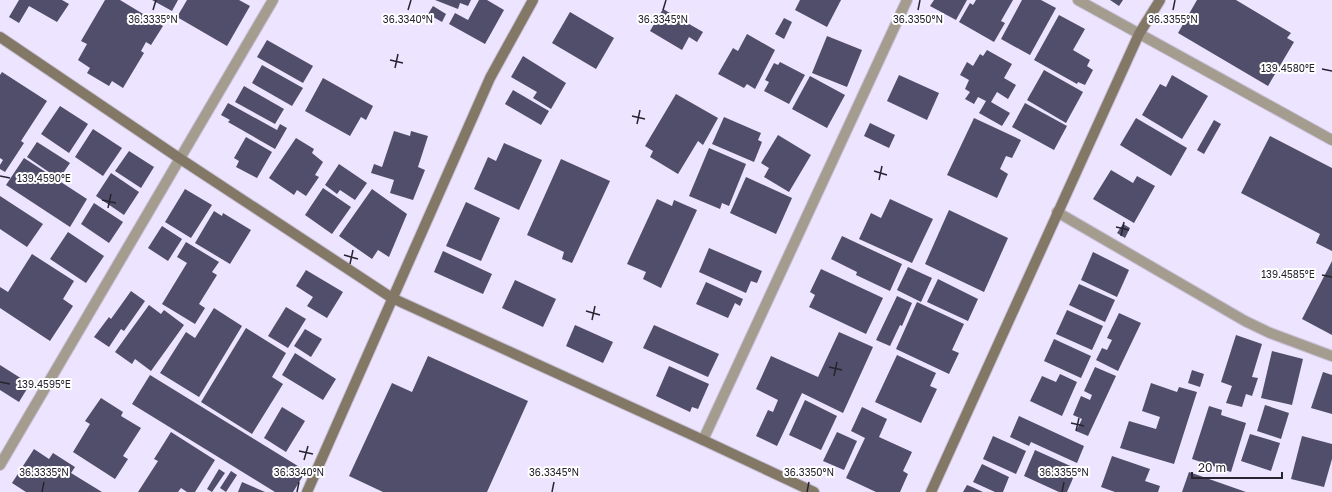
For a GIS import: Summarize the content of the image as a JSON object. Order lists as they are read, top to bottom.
{
  "scale_bar": "20 m",
  "coordinates": [
    "36.3335°N",
    "36.3340°N",
    "36.3345°N",
    "36.3350°N",
    "36.3355°N",
    "139.4580°E",
    "139.4590°E",
    "139.4585°E",
    "139.4595°E"
  ]
}
